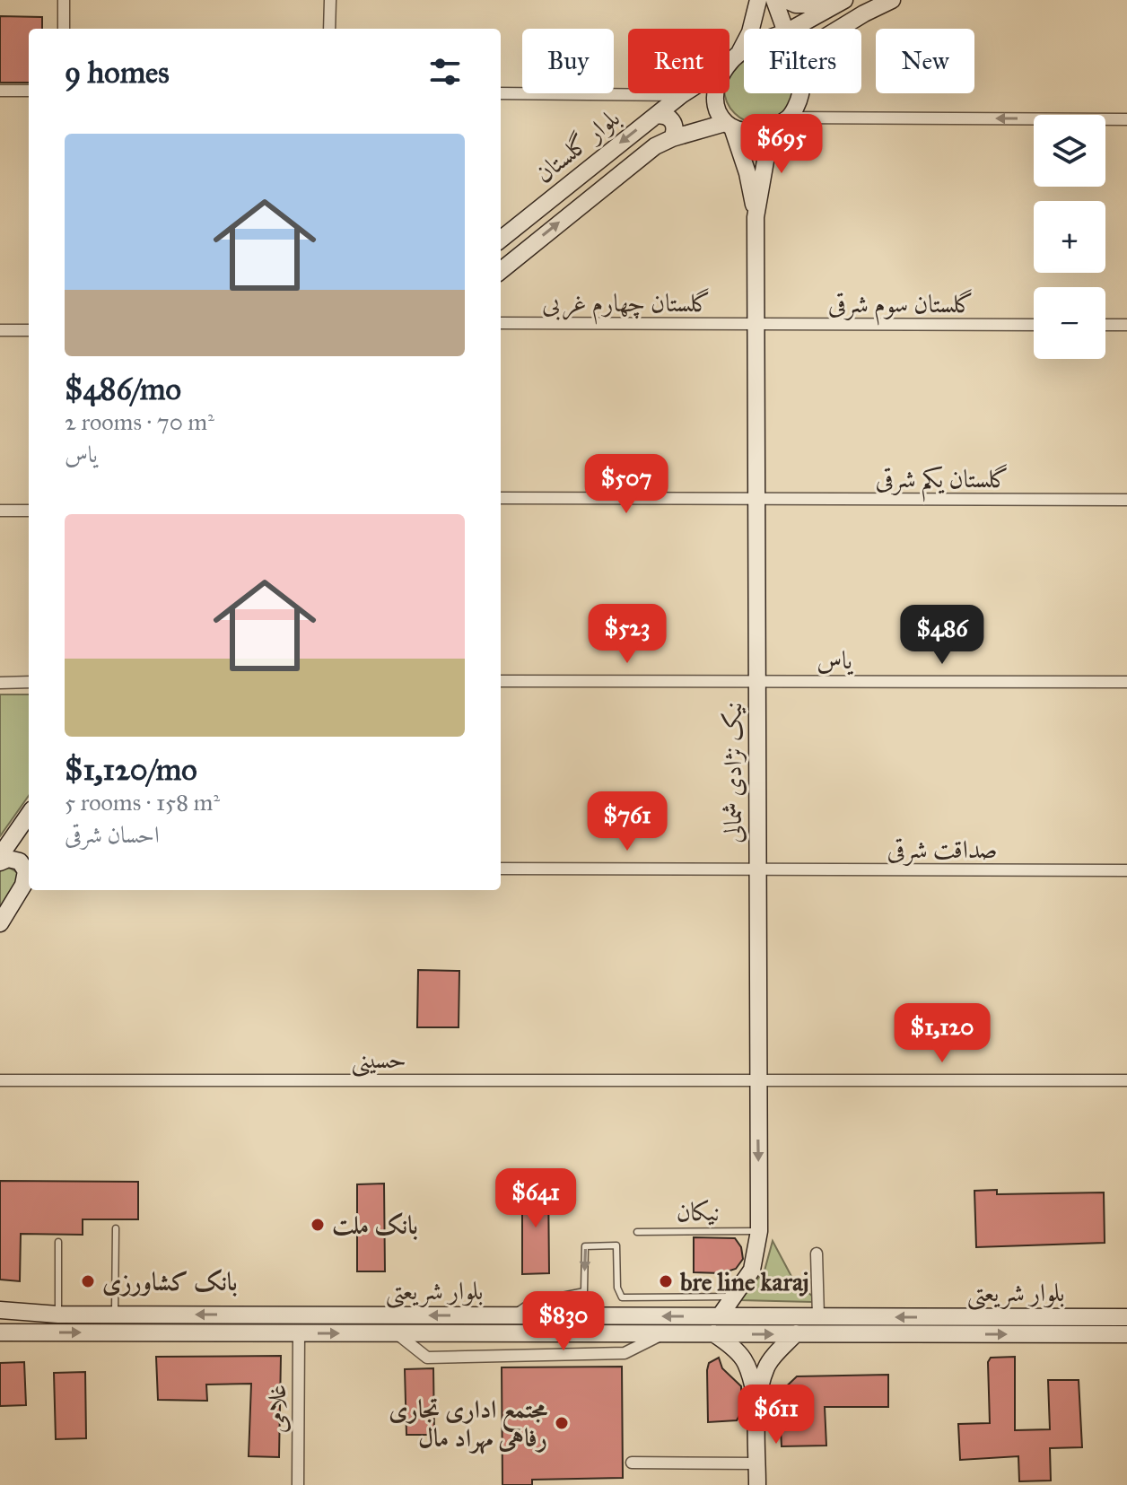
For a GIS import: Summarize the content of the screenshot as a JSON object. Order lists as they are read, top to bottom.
{
  "streets": {
    "main road": ["بلوار گلستان", "نیک نژادی شمالی", "بلوار شریعتی"],
    "street": [
      "گلستان چهارم غربی",
      "گلستان سوم شرقی",
      "گلستان یکم شرقی",
      "یاس",
      "صداقت شرقی",
      "حسینی",
      "غلامی"
    ],
    "lane": ["نیکان"]
  },
  "crossings": [
    ["گلستان چهارم غربی", "گلستان سوم شرقی"],
    ["گلستان چهارم غربی", "نیک نژادی شمالی"],
    ["گلستان سوم شرقی", "نیک نژادی شمالی"],
    ["گلستان یکم شرقی", "نیک نژادی شمالی"],
    ["یاس", "نیک نژادی شمالی"],
    ["نیک نژادی شمالی", "صداقت شرقی"],
    ["نیک نژادی شمالی", "حسینی"],
    ["نیک نژادی شمالی", "نیکان"],
    ["نیک نژادی شمالی", "بلوار شریعتی"],
    ["بلوار شریعتی", "غلامی"]
  ],
  "places": [
    "بانک ملت",
    "بانک کشاورزی",
    "bre line karaj",
    "مجتمع اداری تجاری رفاهی مهراد مال"
  ],
  "page": {
    "chip": [
      "Buy",
      "Rent",
      "Filters",
      "New"
    ],
    "heading": "9 homes",
    "price": [
      "$695",
      "$507",
      "$523",
      "$486",
      "$761",
      "$1,120",
      "$641",
      "$830",
      "$611"
    ],
    "map_buttons": ["+", "−"],
    "list": [
      {
        "name": "$486/mo",
        "note": "2 rooms · 70 m² · یاس"
      },
      {
        "name": "$1,120/mo",
        "note": "5 rooms · 158 m² · احسان شرقی"
      }
    ]
  }
}
